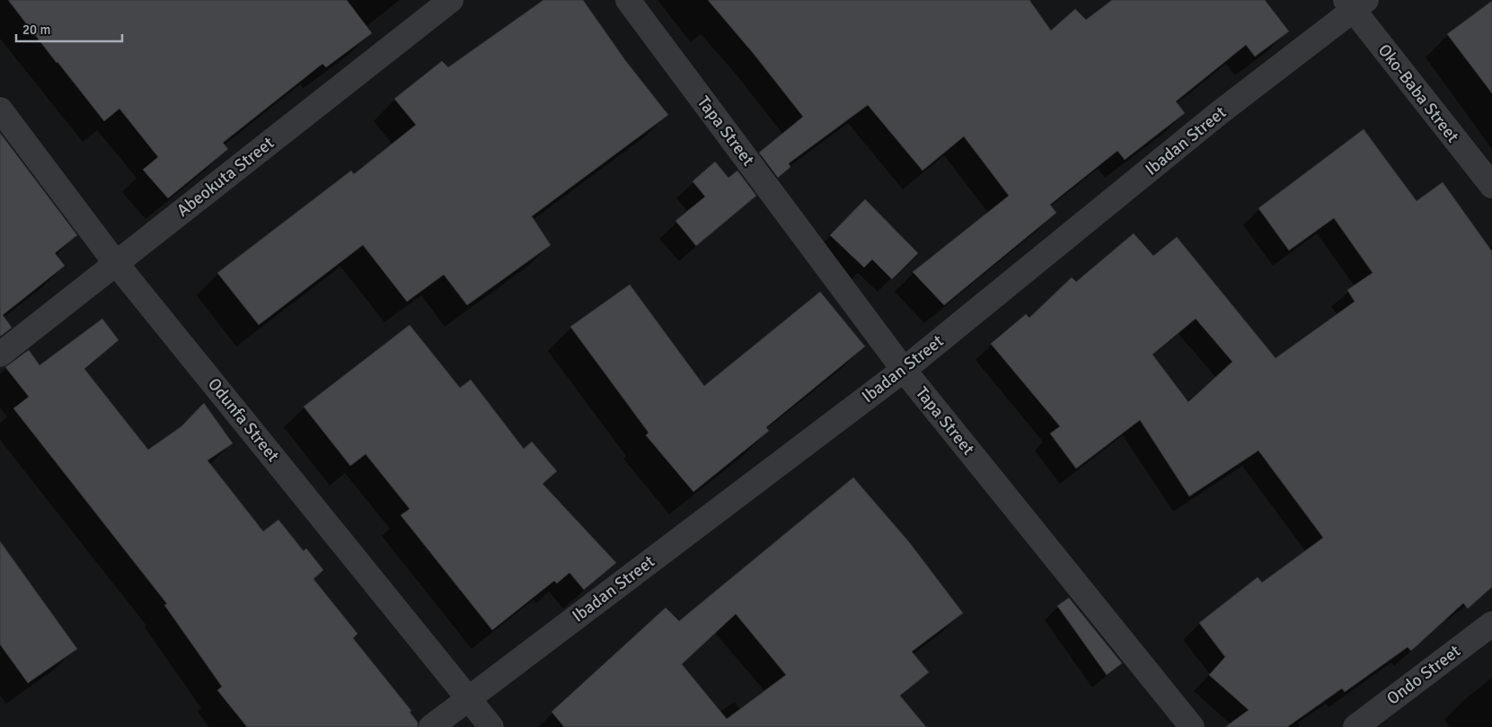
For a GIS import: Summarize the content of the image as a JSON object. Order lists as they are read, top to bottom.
{
  "streets": {
    "street": [
      "Oko-Baba Street",
      "Tapa Street",
      "Ibadan Street",
      "Abeokuta Street",
      "Odunfa Street",
      "Ondo Street"
    ]
  },
  "crossings": [
    ["Oko-Baba Street", "Ibadan Street"],
    ["Tapa Street", "Ibadan Street"],
    ["Ibadan Street", "Odunfa Street"],
    ["Abeokuta Street", "Odunfa Street"]
  ],
  "scale_bar": "20 m"
}
